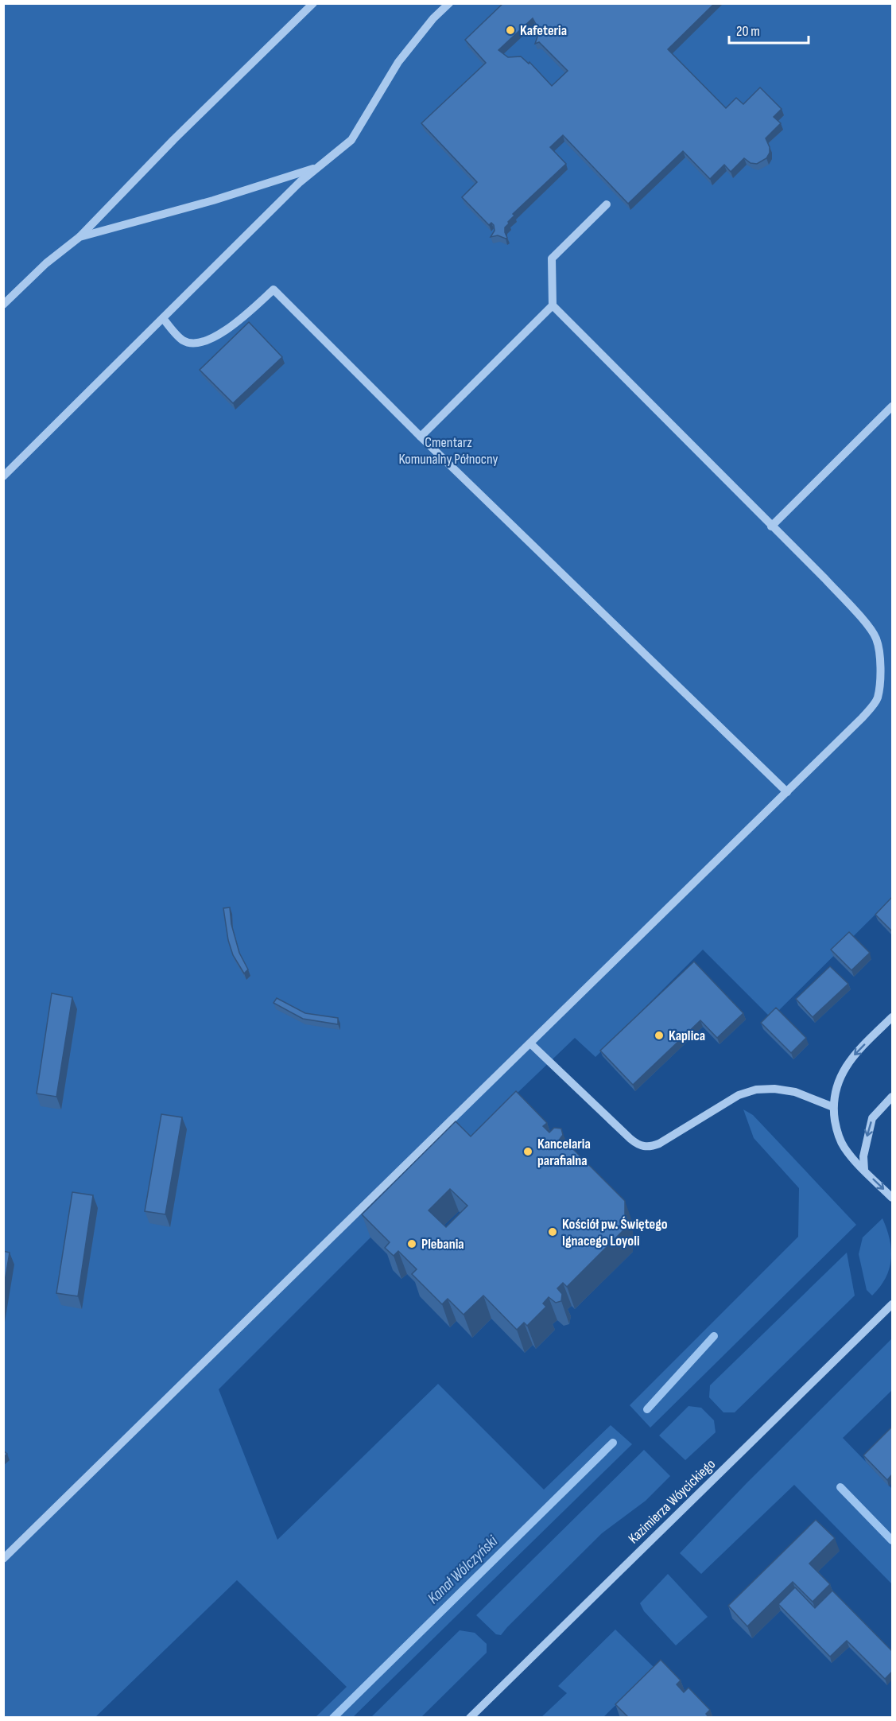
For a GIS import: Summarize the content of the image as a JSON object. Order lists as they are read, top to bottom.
{
  "streets": {
    "street": ["Kazimierza Wóycickiego"]
  },
  "water": ["Kanał Wólczyński"],
  "parks": ["Cmentarz Komunalny Północny"],
  "places": [
    "Kafeteria",
    "Kaplica",
    "Kancelaria parafialna",
    "Kościół pw. Świętego Ignacego Loyoli",
    "Plebania"
  ],
  "scale_bar": "20 m"
}
